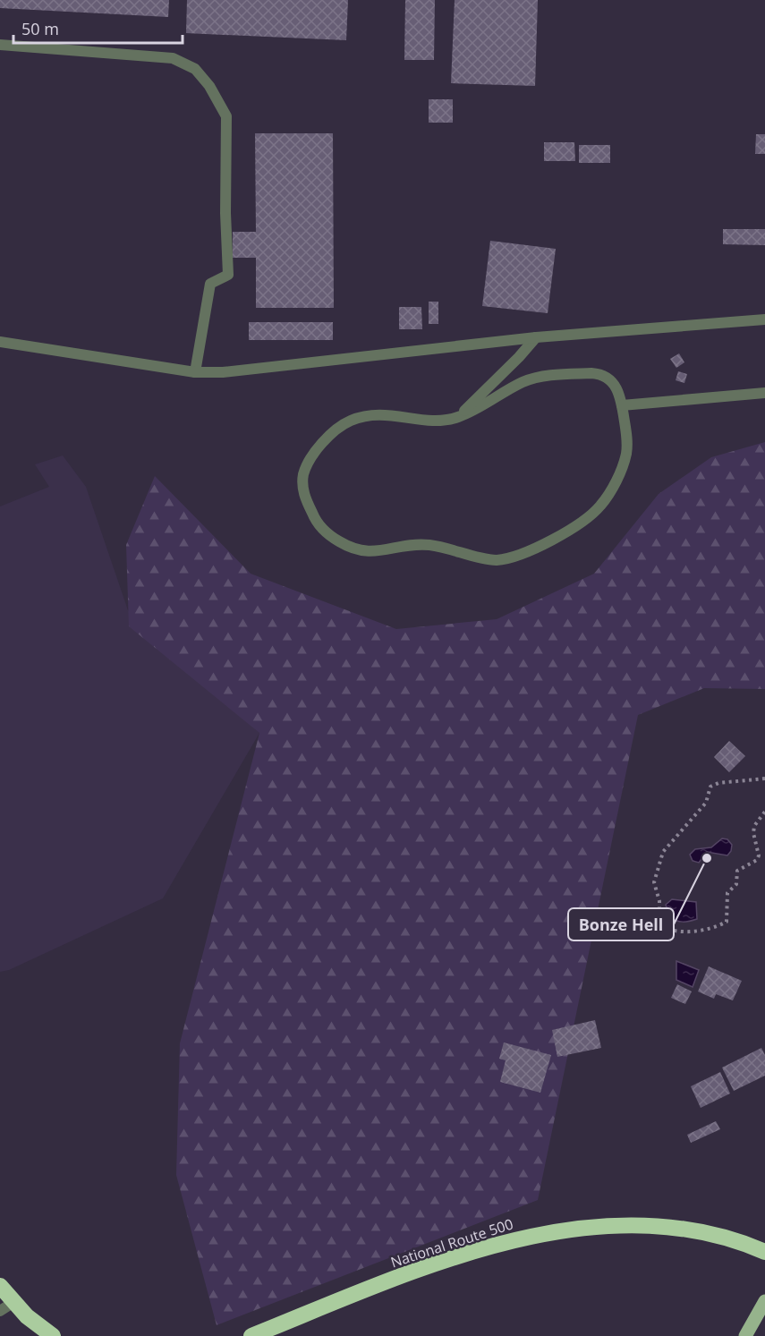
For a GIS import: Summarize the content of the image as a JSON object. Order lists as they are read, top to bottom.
{
  "streets": {
    "highway": ["National Route 500"]
  },
  "places": ["Bonze Hell"],
  "scale_bar": "50 m"
}
